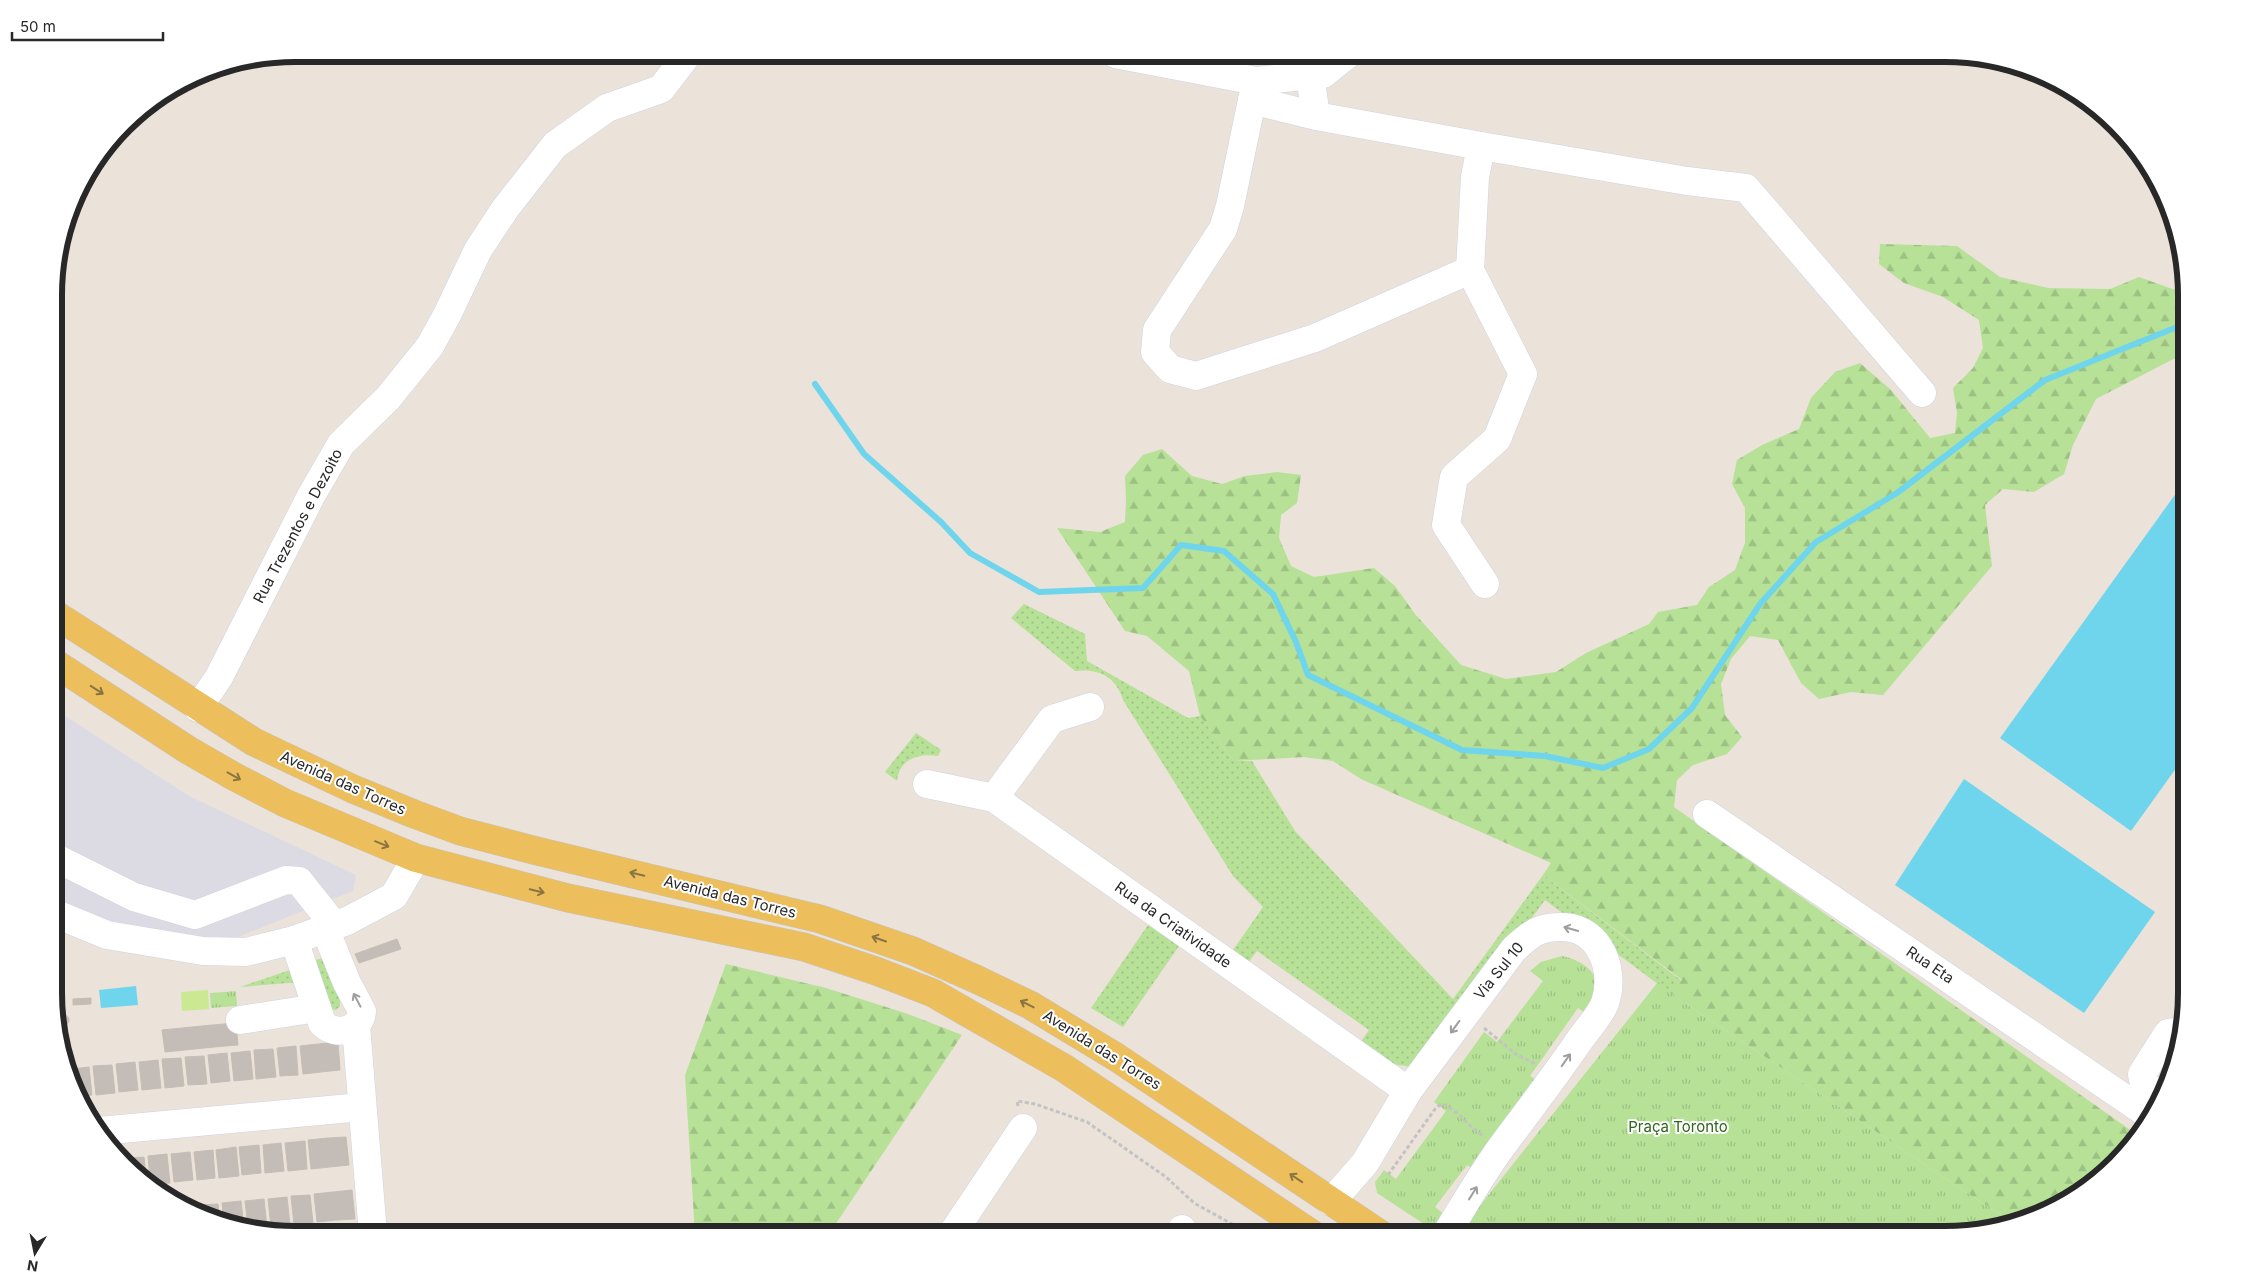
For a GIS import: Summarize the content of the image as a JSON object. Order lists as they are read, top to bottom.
{
  "streets": {
    "main road": ["Avenida das Torres"],
    "street": [
      "Rua Trezentos e Dezoito",
      "Rua da Criatividade",
      "Rua Eta",
      "Via Sul 10"
    ]
  },
  "crossings": [
    ["Rua Trezentos e Dezoito", "Avenida das Torres"],
    ["Avenida das Torres", "Via Sul 10"],
    ["Rua da Criatividade", "Via Sul 10"]
  ],
  "parks": ["Praça Toronto"],
  "scale_bar": "50 m",
  "north": "bottom"
}
